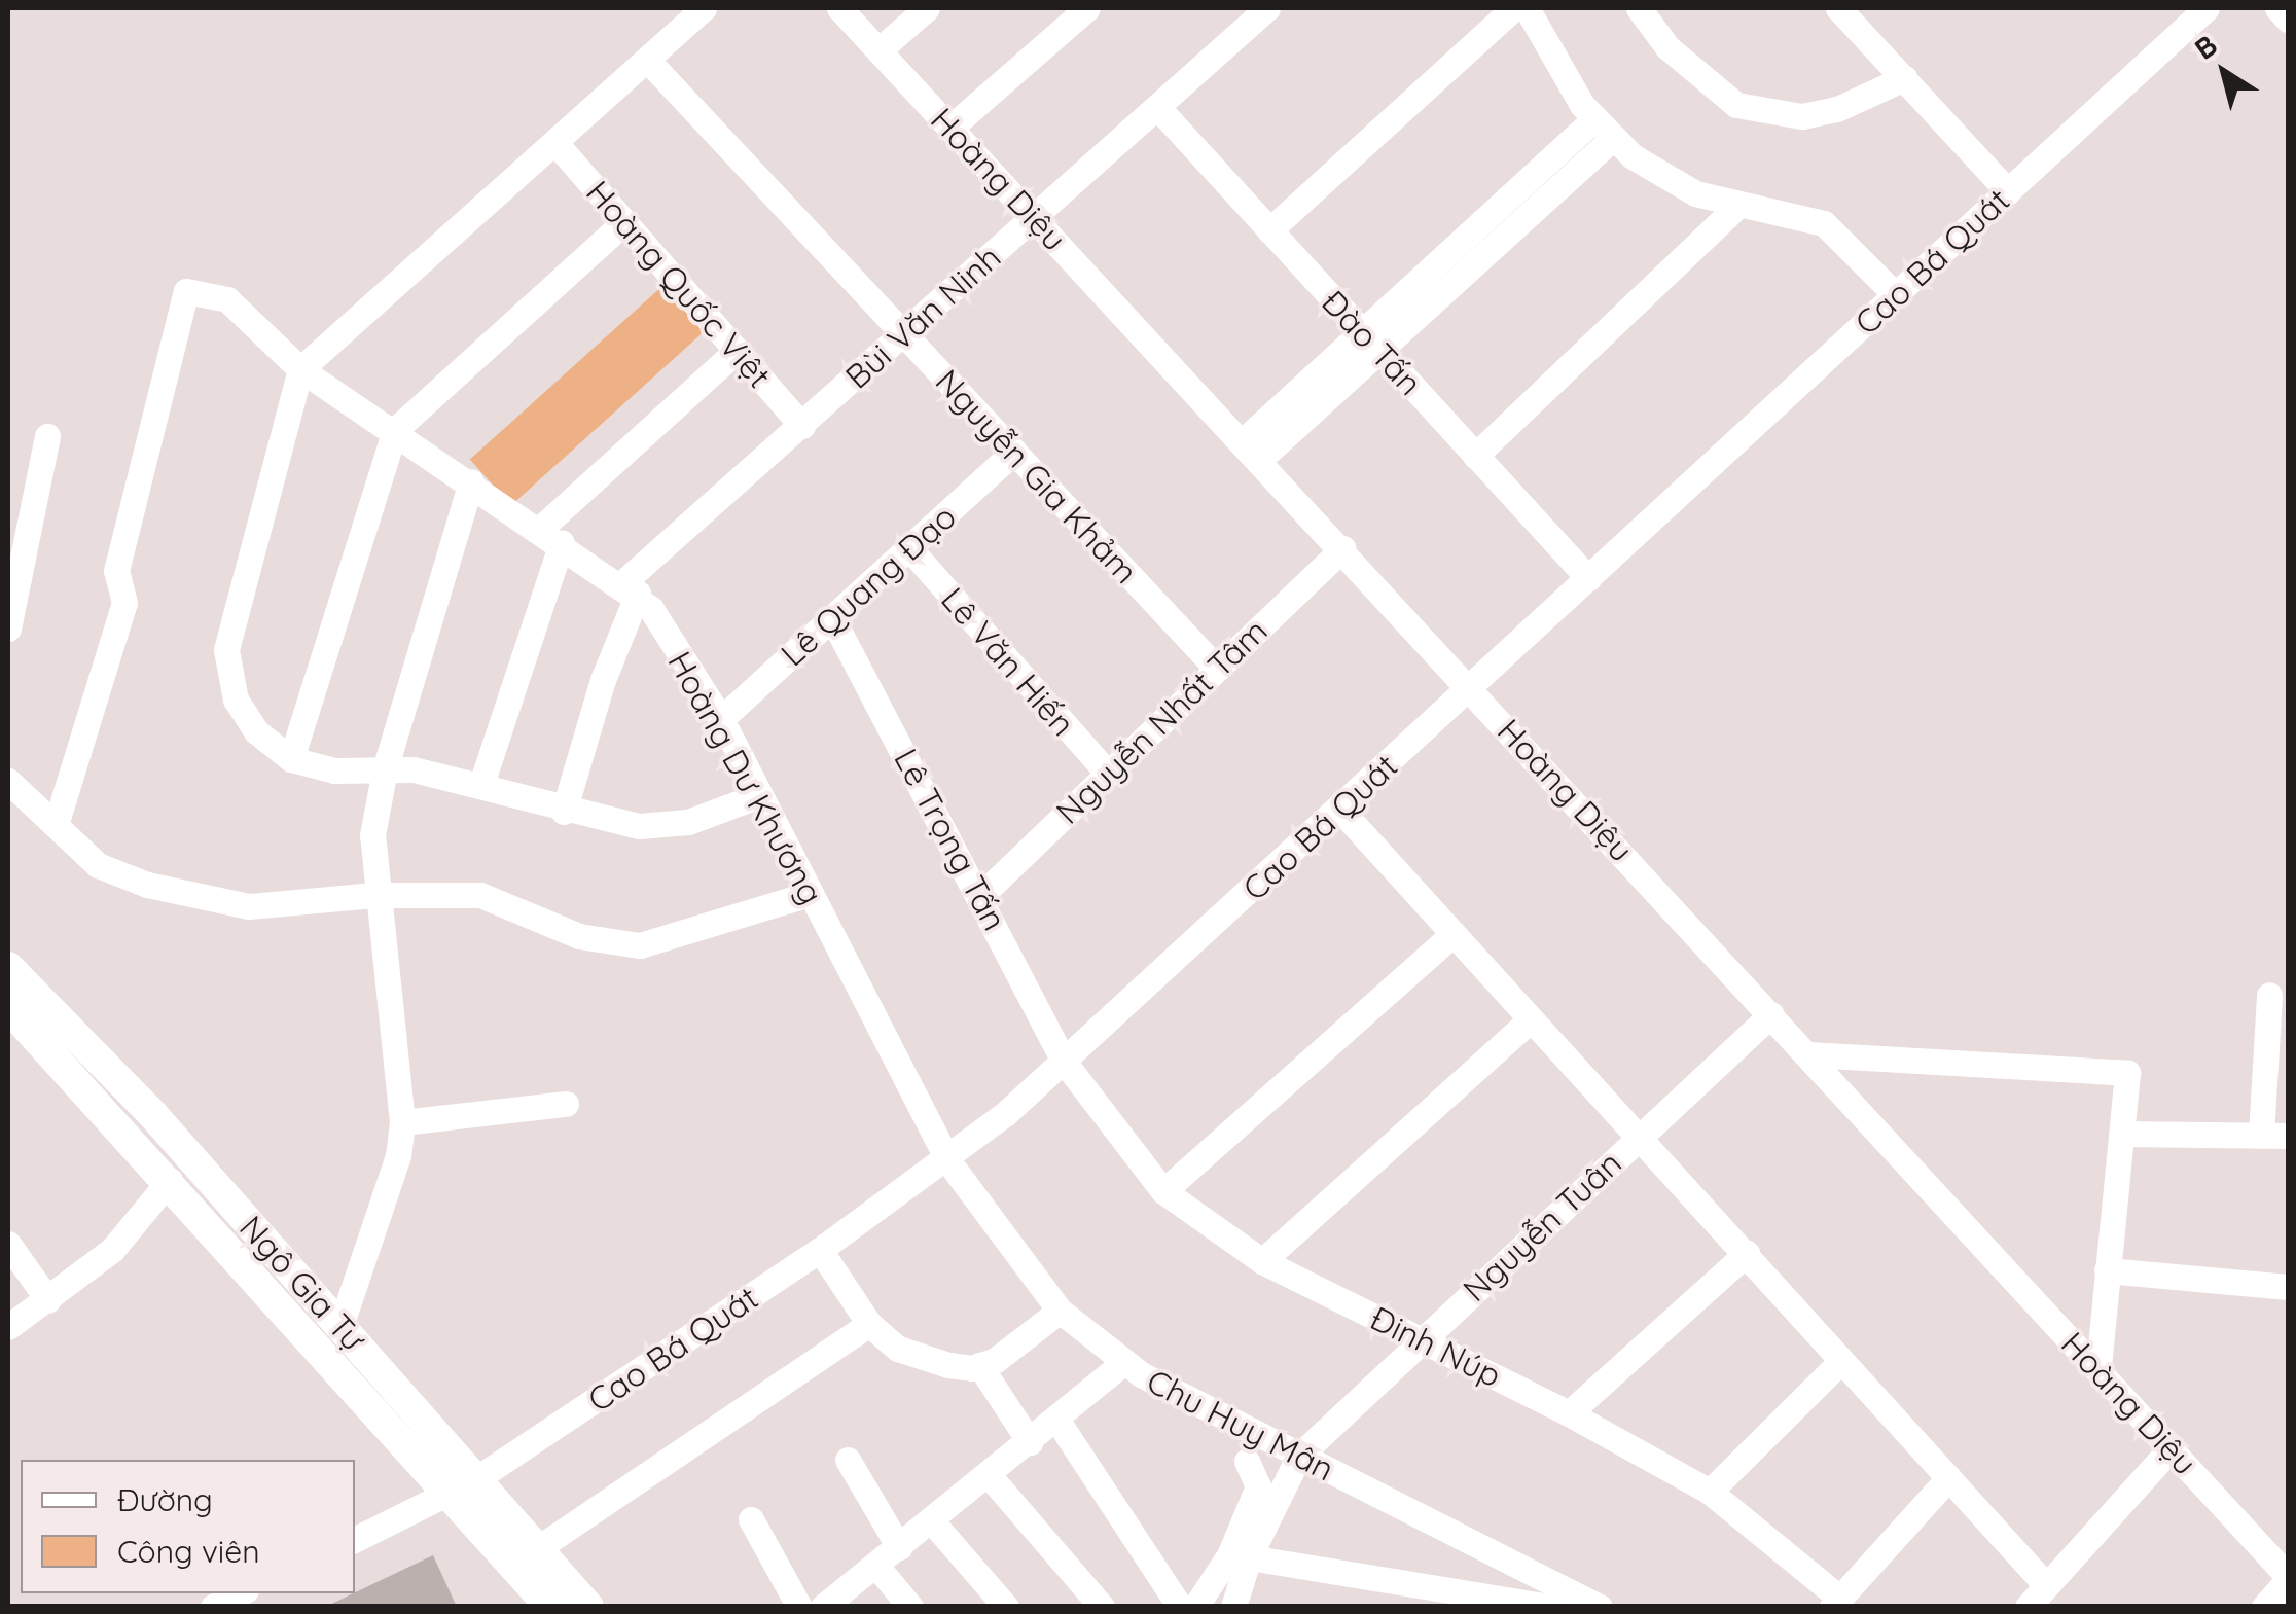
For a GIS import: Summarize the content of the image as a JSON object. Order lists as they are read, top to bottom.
{
  "streets": {
    "main road": ["Ngô Gia Tự"],
    "street": [
      "Hoàng Diệu",
      "Cao Bá Quát",
      "Hoàng Quốc Việt",
      "Bùi Văn Ninh",
      "Đào Tấn",
      "Nguyễn Gia Khảm",
      "Lê Quang Đạo",
      "Lê Văn Hiến",
      "Nguyễn Nhất Tâm",
      "Hoàng Dư Khương",
      "Lê Trọng Tấn",
      "Nguyễn Tuân",
      "Đinh Núp",
      "Chu Huy Mân"
    ]
  },
  "crossings": [
    ["Hoàng Diệu", "Cao Bá Quát"],
    ["Hoàng Diệu", "Bùi Văn Ninh"],
    ["Hoàng Diệu", "Nguyễn Nhất Tâm"],
    ["Hoàng Diệu", "Nguyễn Tuân"],
    ["Cao Bá Quát", "Đào Tấn"],
    ["Cao Bá Quát", "Hoàng Dư Khương"],
    ["Cao Bá Quát", "Lê Trọng Tấn"],
    ["Cao Bá Quát", "Ngô Gia Tự"],
    ["Cao Bá Quát", "Đinh Núp"],
    ["Cao Bá Quát", "Chu Huy Mân"],
    ["Hoàng Quốc Việt", "Bùi Văn Ninh"],
    ["Bùi Văn Ninh", "Đào Tấn"],
    ["Bùi Văn Ninh", "Nguyễn Gia Khảm"],
    ["Bùi Văn Ninh", "Hoàng Dư Khương"],
    ["Nguyễn Gia Khảm", "Lê Quang Đạo"],
    ["Nguyễn Gia Khảm", "Nguyễn Nhất Tâm"],
    ["Lê Quang Đạo", "Lê Văn Hiến"],
    ["Lê Quang Đạo", "Hoàng Dư Khương"],
    ["Lê Quang Đạo", "Lê Trọng Tấn"],
    ["Lê Văn Hiến", "Nguyễn Nhất Tâm"],
    ["Nguyễn Nhất Tâm", "Lê Trọng Tấn"],
    ["Hoàng Dư Khương", "Chu Huy Mân"],
    ["Lê Trọng Tấn", "Đinh Núp"],
    ["Nguyễn Tuân", "Đinh Núp"],
    ["Nguyễn Tuân", "Chu Huy Mân"]
  ],
  "legend": ["Đường", "Công viên"],
  "north": "top left"
}
